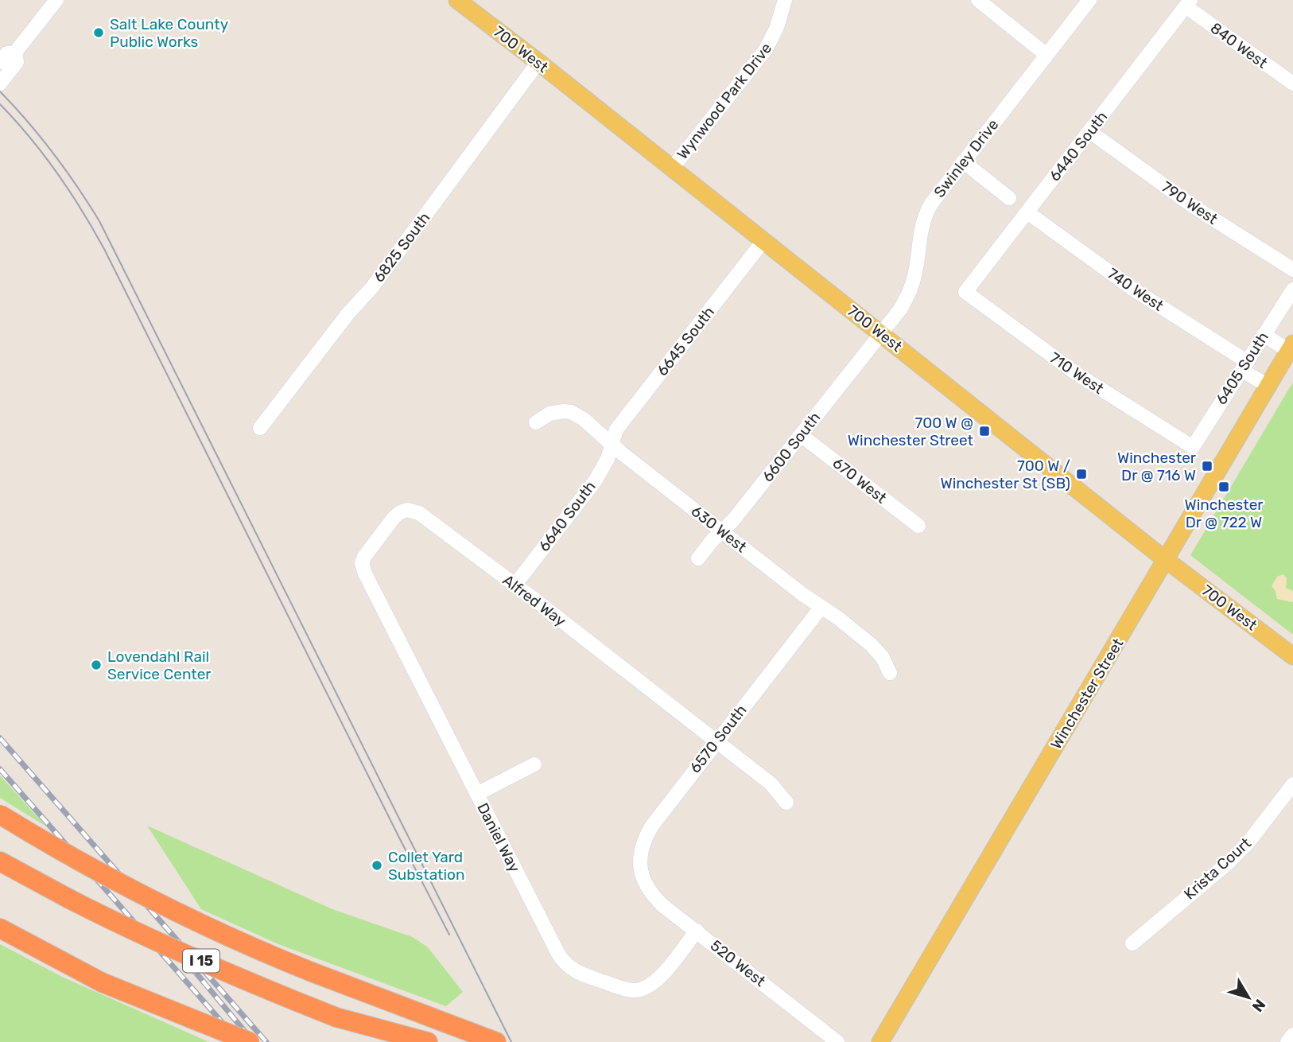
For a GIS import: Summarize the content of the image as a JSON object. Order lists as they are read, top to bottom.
{
  "streets": {
    "highway": ["I 15"],
    "main road": ["700 West", "Winchester Street"],
    "street": [
      "840 West",
      "Wynwood Park Drive",
      "6440 South",
      "Swinley Drive",
      "790 West",
      "6825 South",
      "740 West",
      "6645 South",
      "6405 South",
      "710 West",
      "6600 South",
      "670 West",
      "6640 South",
      "630 West",
      "Alfred Way",
      "6570 South",
      "Daniel Way",
      "Krista Court",
      "520 West"
    ]
  },
  "crossings": [
    ["840 West", "6440 South"],
    ["700 West", "Wynwood Park Drive"],
    ["700 West", "Swinley Drive"],
    ["700 West", "6825 South"],
    ["700 West", "6645 South"],
    ["700 West", "6600 South"],
    ["700 West", "Winchester Street"],
    ["6440 South", "790 West"],
    ["6440 South", "740 West"],
    ["6440 South", "710 West"],
    ["Swinley Drive", "6600 South"],
    ["740 West", "6405 South"],
    ["740 West", "Winchester Street"],
    ["6645 South", "6640 South"],
    ["6645 South", "630 West"],
    ["6405 South", "710 West"],
    ["6600 South", "670 West"],
    ["6600 South", "630 West"],
    ["6640 South", "630 West"],
    ["6640 South", "Alfred Way"],
    ["630 West", "6570 South"],
    ["Alfred Way", "6570 South"],
    ["Alfred Way", "Daniel Way"],
    ["6570 South", "520 West"],
    ["Daniel Way", "520 West"]
  ],
  "places": {
    "other": ["Salt Lake County Public Works", "Lovendahl Rail Service Center", "Collet Yard Substation"],
    "transit": [
      "700 W @ Winchester Street",
      "Winchester Dr @ 716 W",
      "700 W / Winchester St (SB)",
      "Winchester Dr @ 722 W"
    ]
  },
  "north": "bottom right"
}
